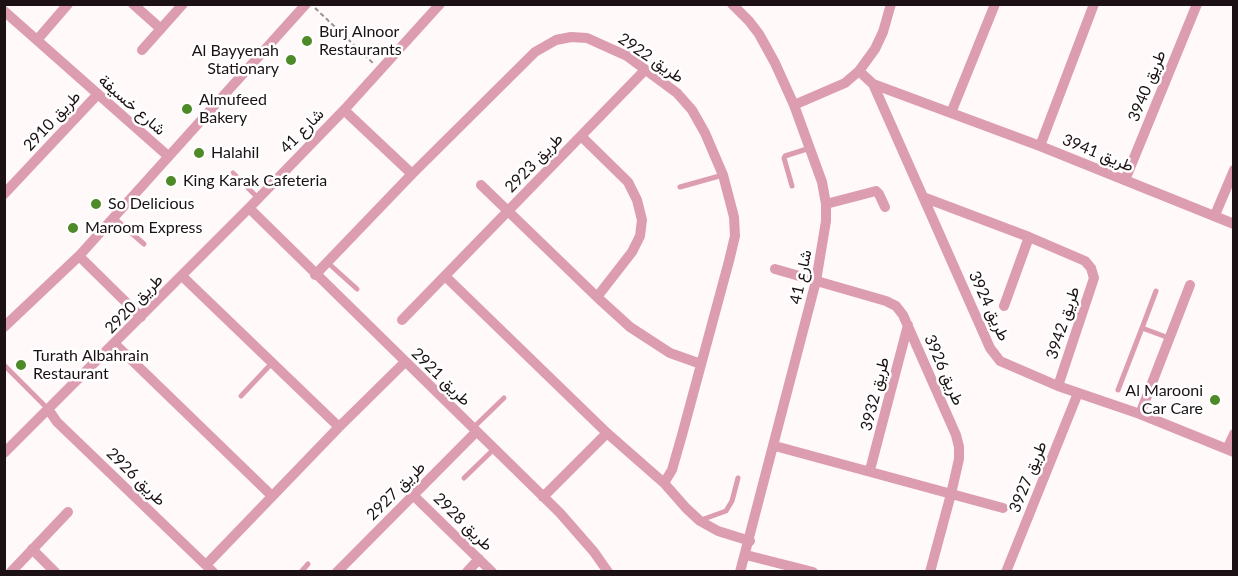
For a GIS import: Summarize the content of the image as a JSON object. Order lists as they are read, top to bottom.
{
  "streets": {
    "street": [
      "طريق 2922",
      "طريق 3940",
      "شارع خسيفة",
      "طريق 2910",
      "شارع 41",
      "طريق 3941",
      "طريق 2923",
      "طريق 2920",
      "طريق 3924",
      "طريق 3942",
      "طريق 3926",
      "طريق 2921",
      "طريق 3932",
      "طريق 2926",
      "طريق 3927",
      "طريق 2927",
      "طريق 2928"
    ]
  },
  "crossings": [
    ["طريق 2922", "طريق 2923"],
    ["طريق 2922", "طريق 2921"],
    ["طريق 3940", "طريق 3941"],
    ["شارع خسيفة", "طريق 2910"],
    ["شارع 41", "طريق 2920"],
    ["شارع 41", "طريق 3926"],
    ["شارع 41", "طريق 2921"],
    ["طريق 3941", "طريق 3924"],
    ["طريق 2920", "طريق 2926"],
    ["طريق 3924", "طريق 3942"],
    ["طريق 3924", "طريق 3927"],
    ["طريق 3926", "طريق 3932"],
    ["طريق 2921", "طريق 2926"],
    ["طريق 2921", "طريق 2927"],
    ["طريق 2927", "طريق 2928"]
  ],
  "places": [
    "Burj Alnoor Restaurants",
    "Al Bayyenah Stationary",
    "Almufeed Bakery",
    "Halahil",
    "King Karak Cafeteria",
    "So Delicious",
    "Maroom Express",
    "Turath Albahrain Restaurant",
    "Al Marooni Car Care"
  ]
}
